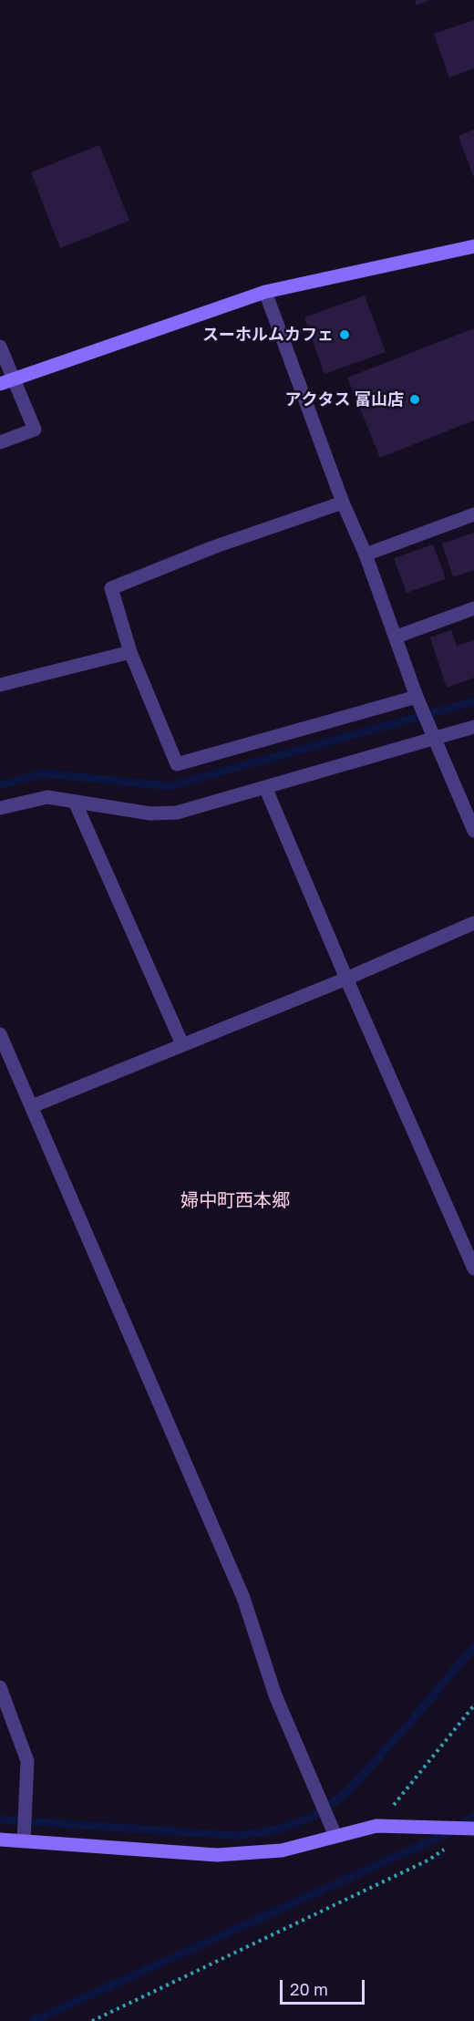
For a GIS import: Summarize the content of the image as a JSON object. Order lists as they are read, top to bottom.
{
  "districts": ["婦中町西本郷"],
  "places": ["スーホルムカフェ", "アクタス 富山店"],
  "scale_bar": "20 m"
}
